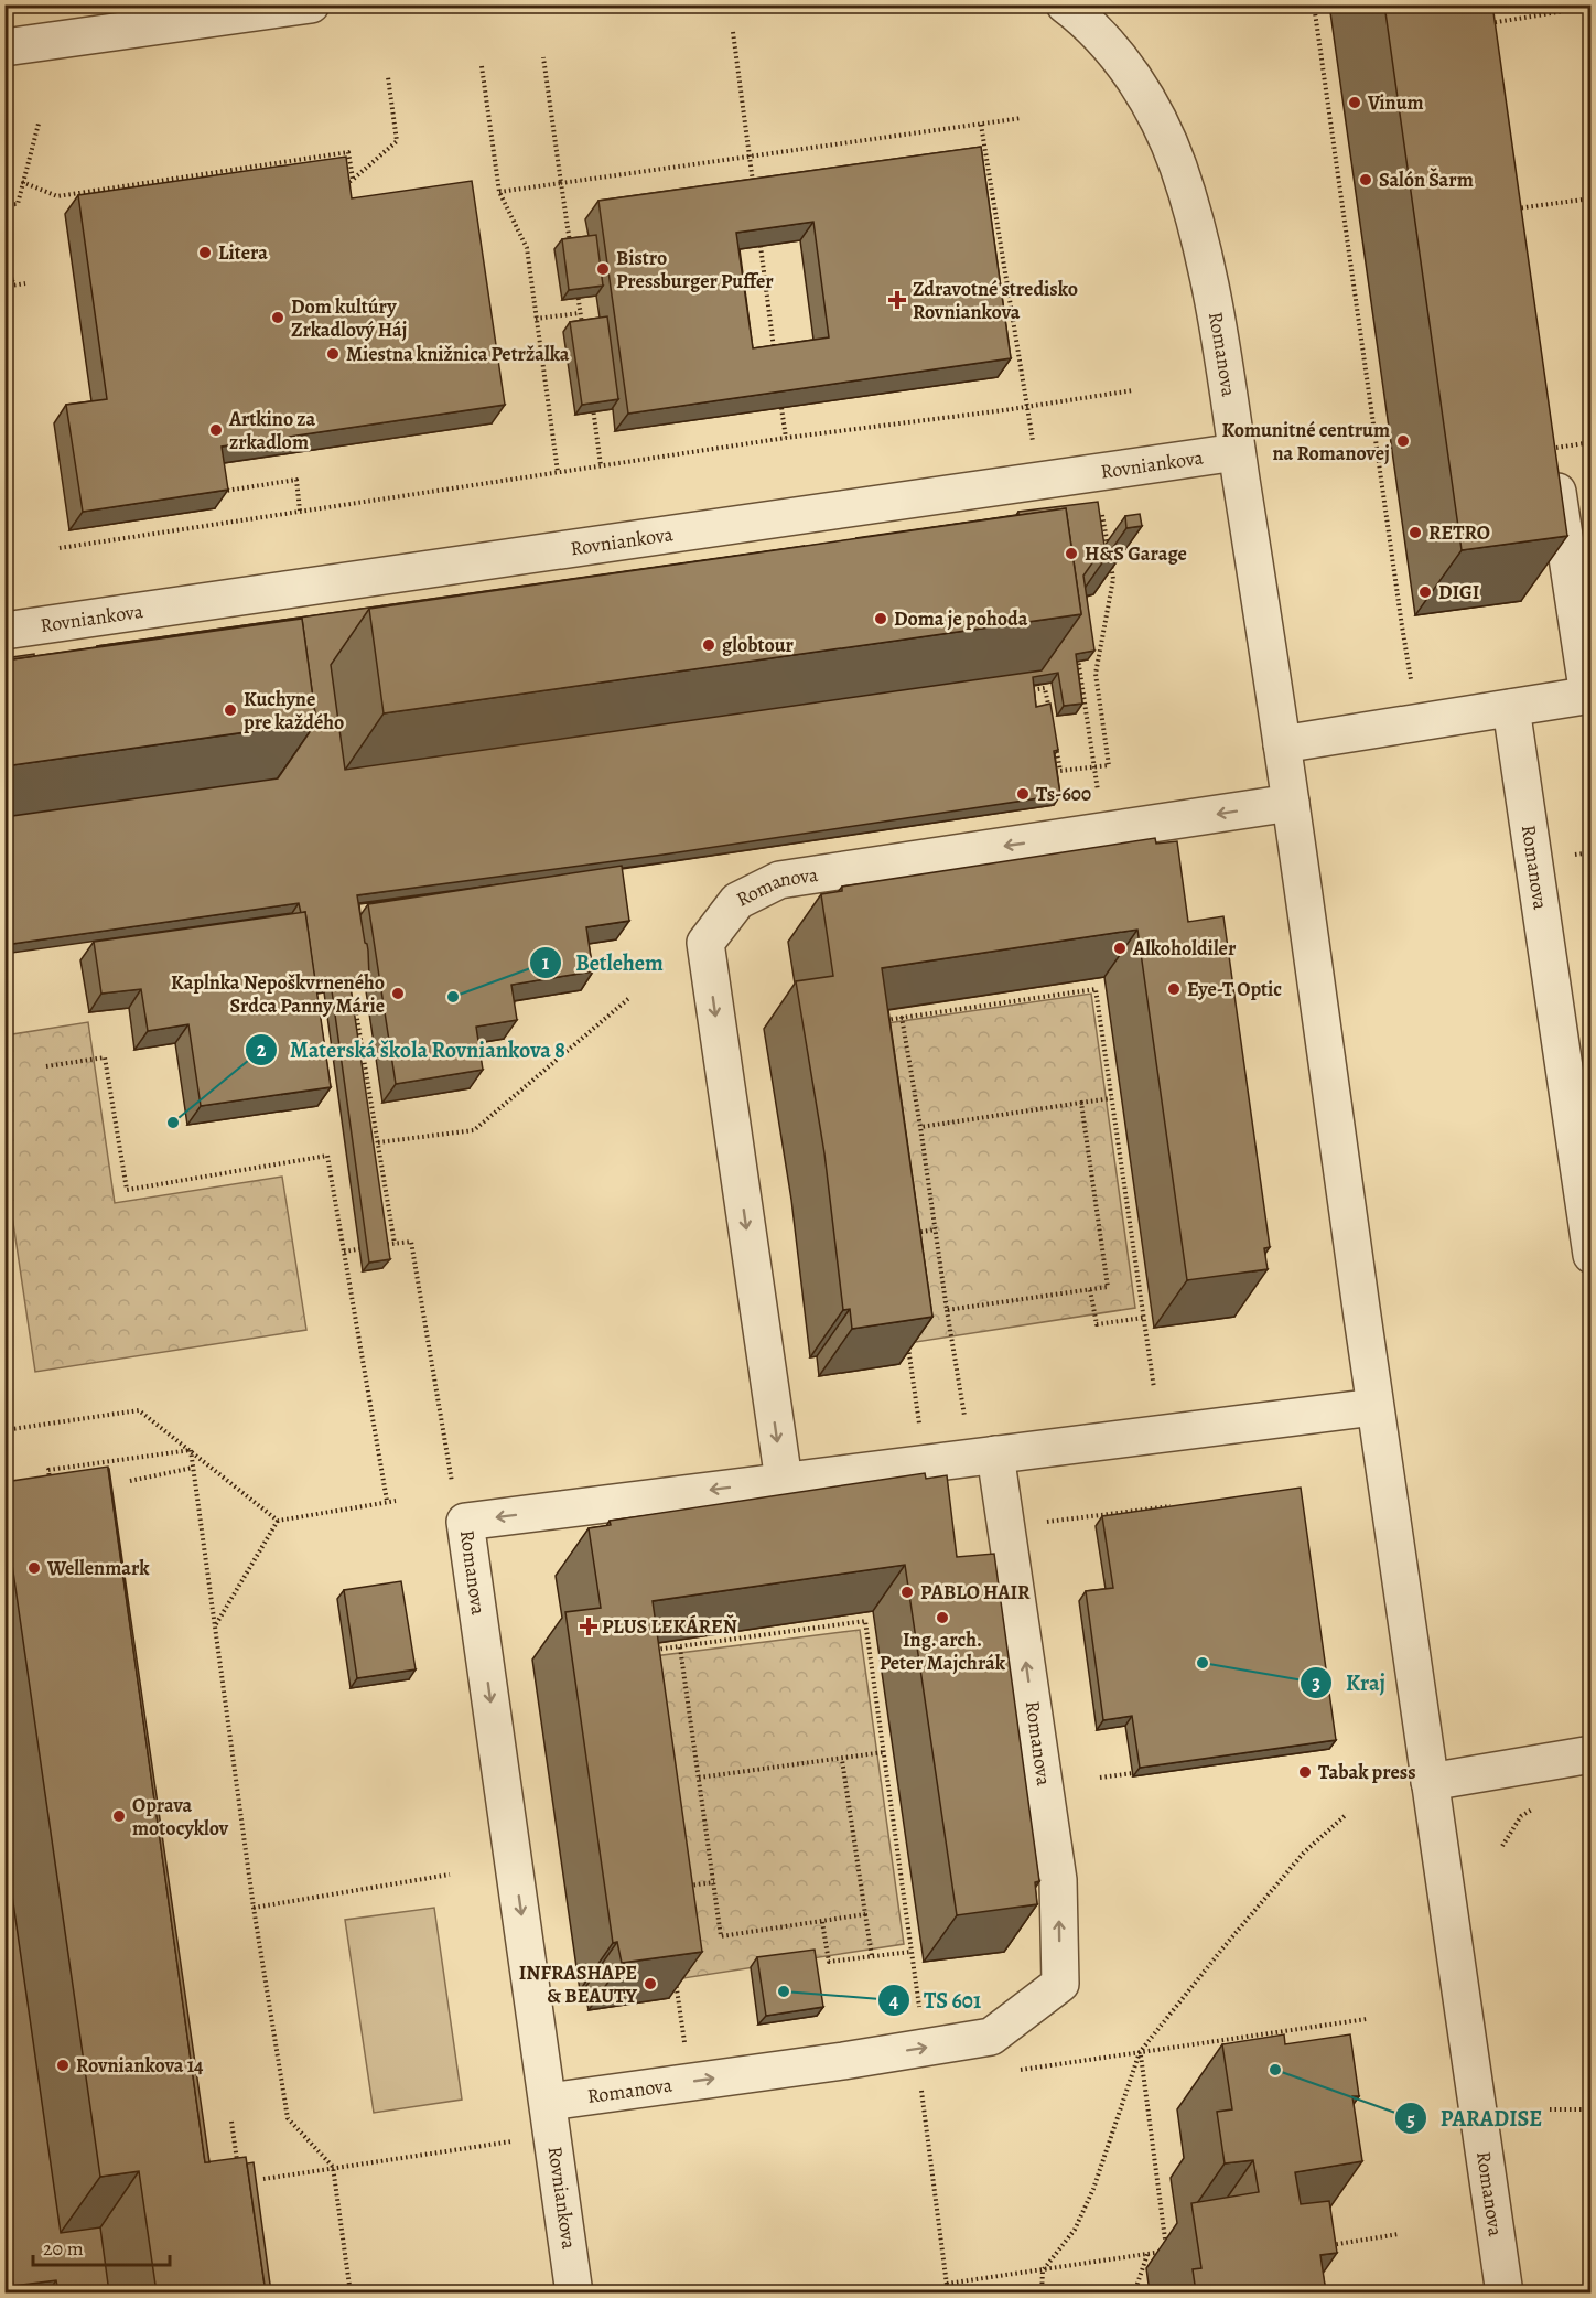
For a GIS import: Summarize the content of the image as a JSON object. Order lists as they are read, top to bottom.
{
  "streets": {
    "street": ["Romanova", "Rovniankova"]
  },
  "crossings": [
    ["Romanova", "Rovniankova"]
  ],
  "places": {
    "other": [
      "Vinum",
      "Salón Šarm",
      "Litera",
      "Bistro Pressburger Puffer",
      "Dom kultúry Zrkadlový Háj",
      "Miestna knižnica Petržalka",
      "Artkino za zrkadlom",
      "Komunitné centrum na Romanovej",
      "RETRO",
      "H&S Garage",
      "DIGI",
      "Doma je pohoda",
      "globtour",
      "Kuchyne pre každého",
      "Ts-600",
      "Alkoholdiler",
      "Eye-T Optic",
      "Kaplnka Nepoškvrneného Srdca Panny Márie",
      "Betlehem",
      "Materská škola Rovniankova 8",
      "Wellenmark",
      "PABLO HAIR",
      "Ing. arch. Peter Majchrák",
      "Kraj",
      "Tabak press",
      "Oprava motocyklov",
      "INFRASHAPE & BEAUTY",
      "TS 601",
      "Rovniankova 14",
      "PARADISE"
    ],
    "health": ["Zdravotné stredisko Rovniankova", "PLUS LEKÁREŇ"]
  },
  "scale_bar": "20 m"
}
